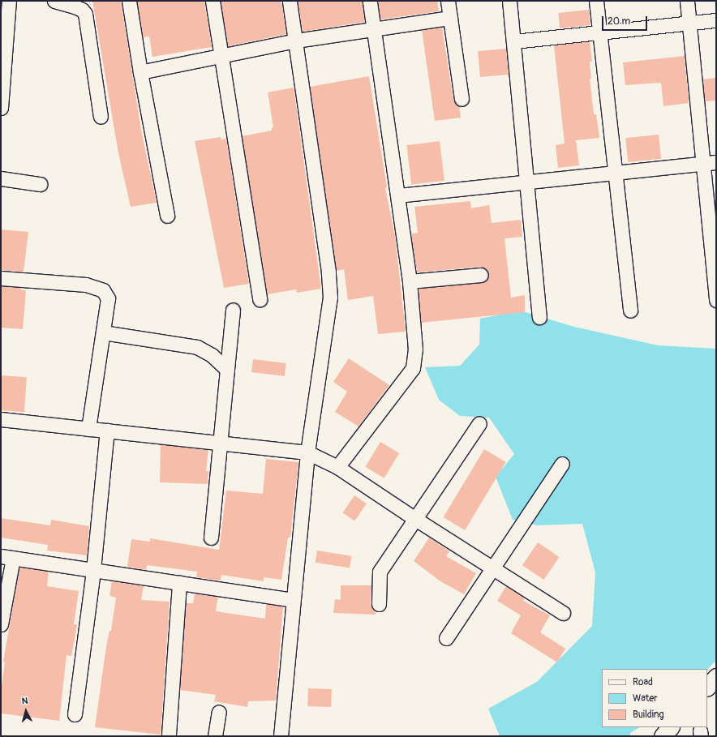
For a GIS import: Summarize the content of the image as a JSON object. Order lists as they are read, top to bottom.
{
  "legend": ["Road", "Water", "Building"],
  "scale_bar": "20 m",
  "north": "top"
}
